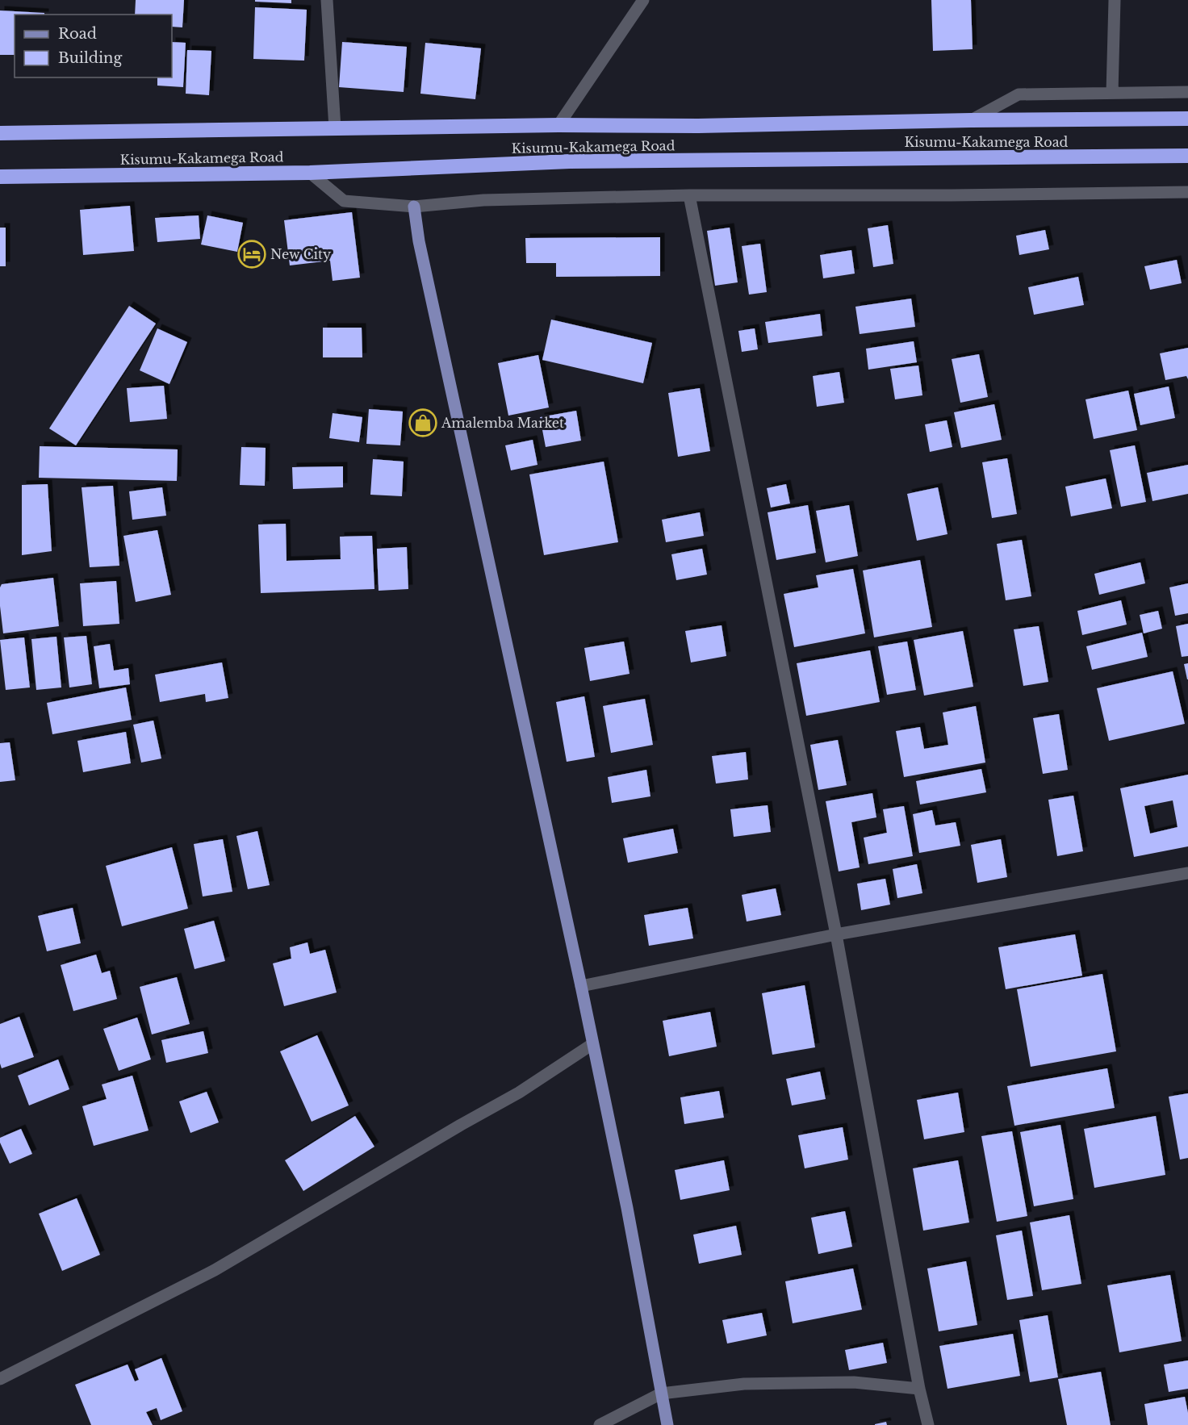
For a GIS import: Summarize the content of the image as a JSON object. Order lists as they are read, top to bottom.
{
  "streets": {
    "highway": ["Kisumu-Kakamega Road"]
  },
  "places": {
    "hotel": ["New City"],
    "shop": ["Amalemba Market"]
  },
  "legend": ["Road", "Building"]
}
